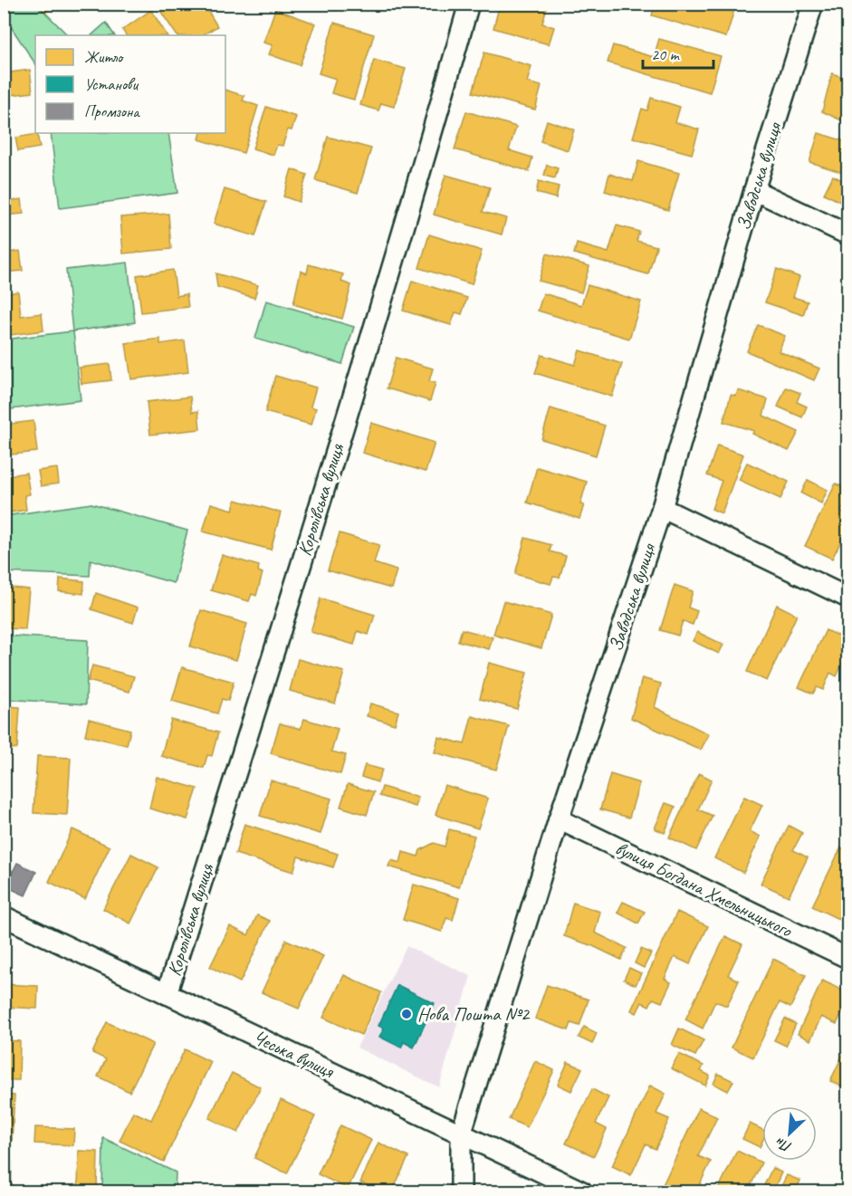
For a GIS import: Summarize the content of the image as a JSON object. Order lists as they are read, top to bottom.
{
  "streets": {
    "street": [
      "Заводська вулиця",
      "Королівська вулиця",
      "вулиця Богдана Хмельницького",
      "Чеська вулиця"
    ]
  },
  "crossings": [
    ["Заводська вулиця", "вулиця Богдана Хмельницького"],
    ["Заводська вулиця", "Чеська вулиця"],
    ["Королівська вулиця", "Чеська вулиця"]
  ],
  "places": ["Нова Пошта №2"],
  "legend": ["Житло", "Установи", "Промзона"],
  "scale_bar": "20 m",
  "north": "bottom left"
}
